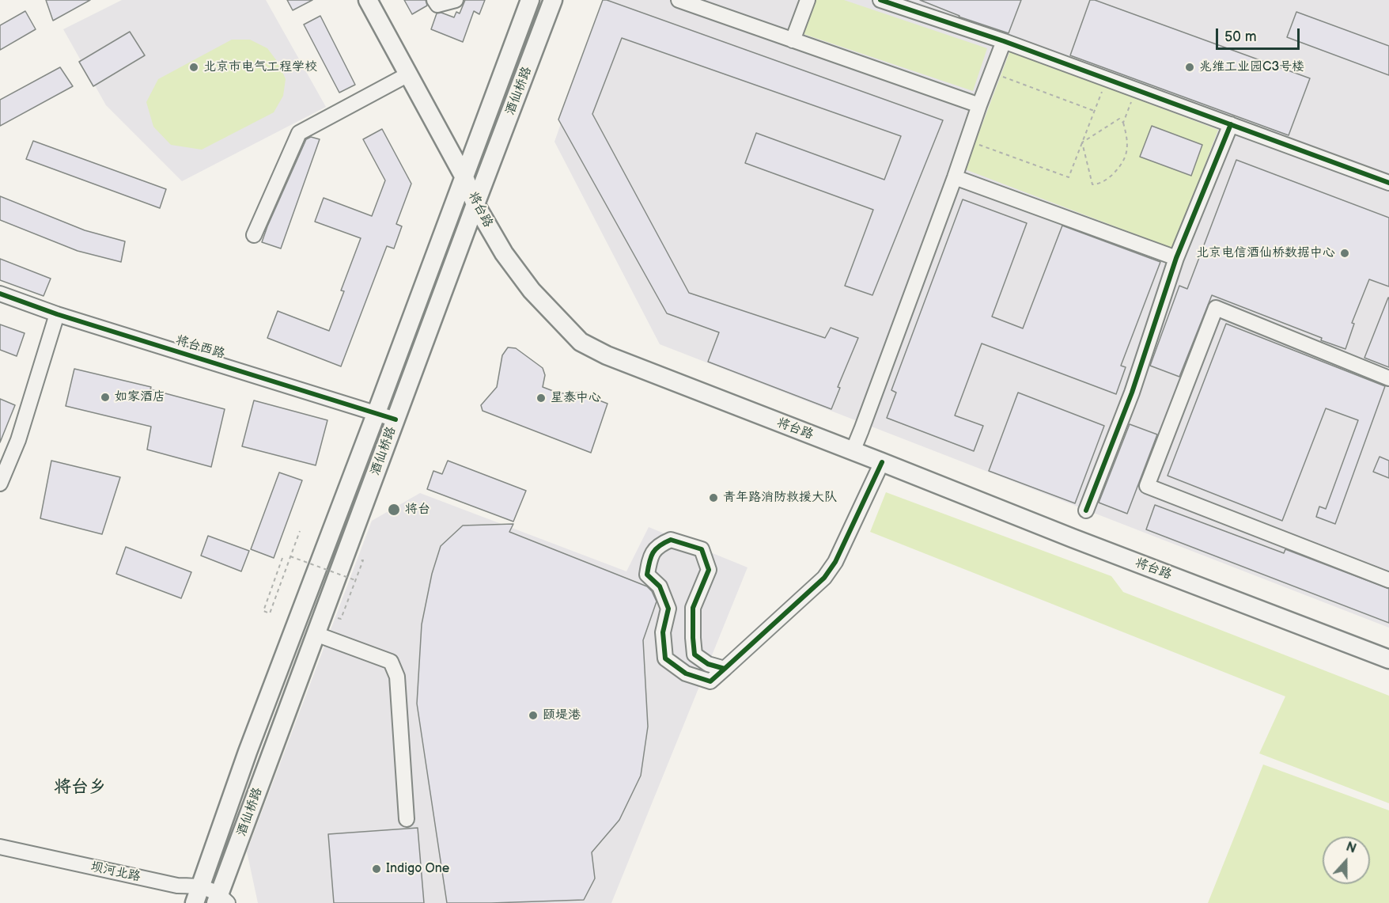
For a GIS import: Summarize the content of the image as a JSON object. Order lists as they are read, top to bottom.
{
  "streets": {
    "main road": ["酒仙桥路", "将台路"],
    "street": ["将台西路", "坝河北路"]
  },
  "crossings": [
    ["酒仙桥路", "将台路"],
    ["酒仙桥路", "将台西路"],
    ["酒仙桥路", "坝河北路"]
  ],
  "districts": ["将台乡"],
  "places": [
    "北京市电气工程学校",
    "兆维工业园C3号楼",
    "北京电信酒仙桥数据中心",
    "如家酒店",
    "星泰中心",
    "青年路消防救援大队",
    "将台",
    "颐堤港",
    "Indigo One"
  ],
  "scale_bar": "50 m",
  "north": "top"
}
